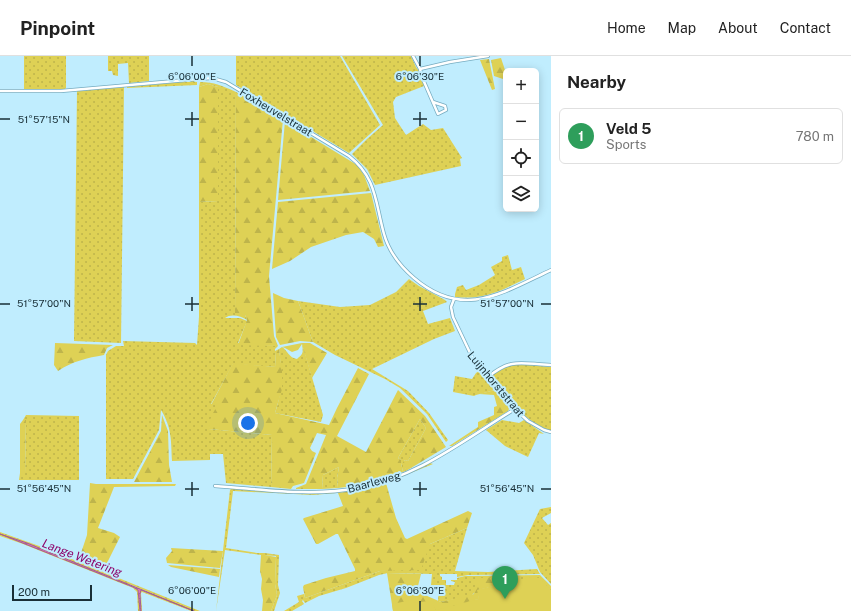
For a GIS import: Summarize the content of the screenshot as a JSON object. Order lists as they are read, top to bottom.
{
  "streets": {
    "street": ["Foxheuvelstraat", "Luijnhorststraat", "Baarleweg"]
  },
  "crossings": [
    ["Foxheuvelstraat", "Luijnhorststraat"],
    ["Luijnhorststraat", "Baarleweg"]
  ],
  "water": ["Lange Wetering"],
  "scale_bar": "200 m",
  "page": {
    "header": "Pinpoint",
    "nav": [
      "Home",
      "Map",
      "About",
      "Contact"
    ],
    "heading": "Nearby",
    "map_buttons": ["+", "−"],
    "list": [
      {
        "mark": "1",
        "name": "Veld 5",
        "note": "Sports",
        "value": "780 m"
      }
    ],
    "pins": "1",
    "scale": "200 m"
  },
  "coordinates": [
    "6°06'00\"E",
    "6°06'30\"E",
    "51°57'15\"N",
    "51°57'00\"N",
    "51°56'45\"N"
  ]
}
